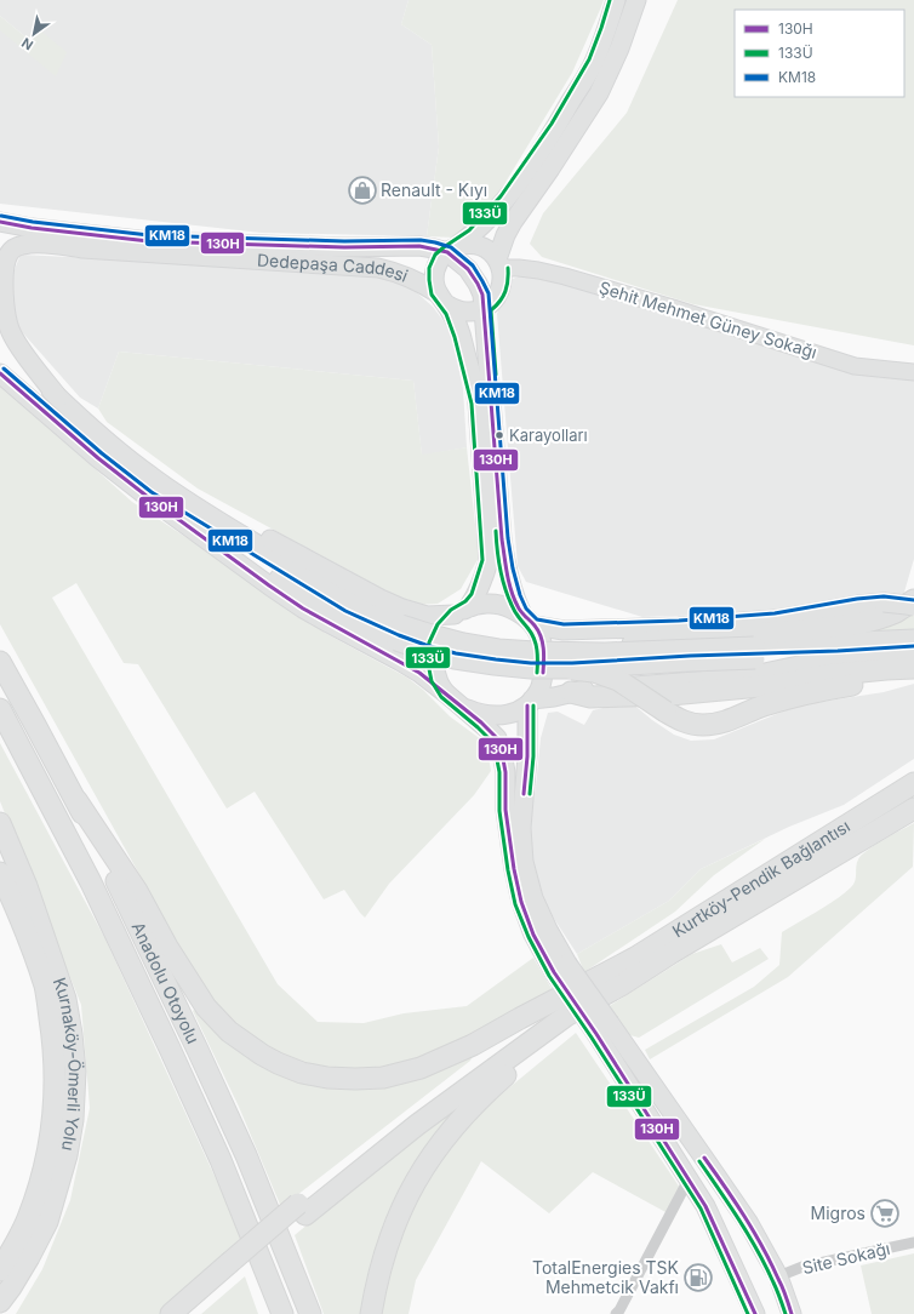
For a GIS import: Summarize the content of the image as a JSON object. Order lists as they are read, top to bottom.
{
  "streets": {
    "highway": ["Kurtköy-Pendik Bağlantısı", "Anadolu Otoyolu", "Kurnaköy-Ömerli Yolu"],
    "main road": ["Dedepaşa Caddesi"],
    "street": ["Şehit Mehmet Güney Sokağı", "Site Sokağı"]
  },
  "places": {
    "shop": ["Renault - Kıyı"],
    "other": ["Karayolları"],
    "supermarket": ["Migros"],
    "fuel station": ["TotalEnergies TSK Mehmetcik Vakfı"]
  },
  "lines": ["transit line 133Ü", "transit line KM18", "transit line 130H"],
  "legend": ["130H", "133Ü", "KM18"],
  "north": "bottom left"
}
